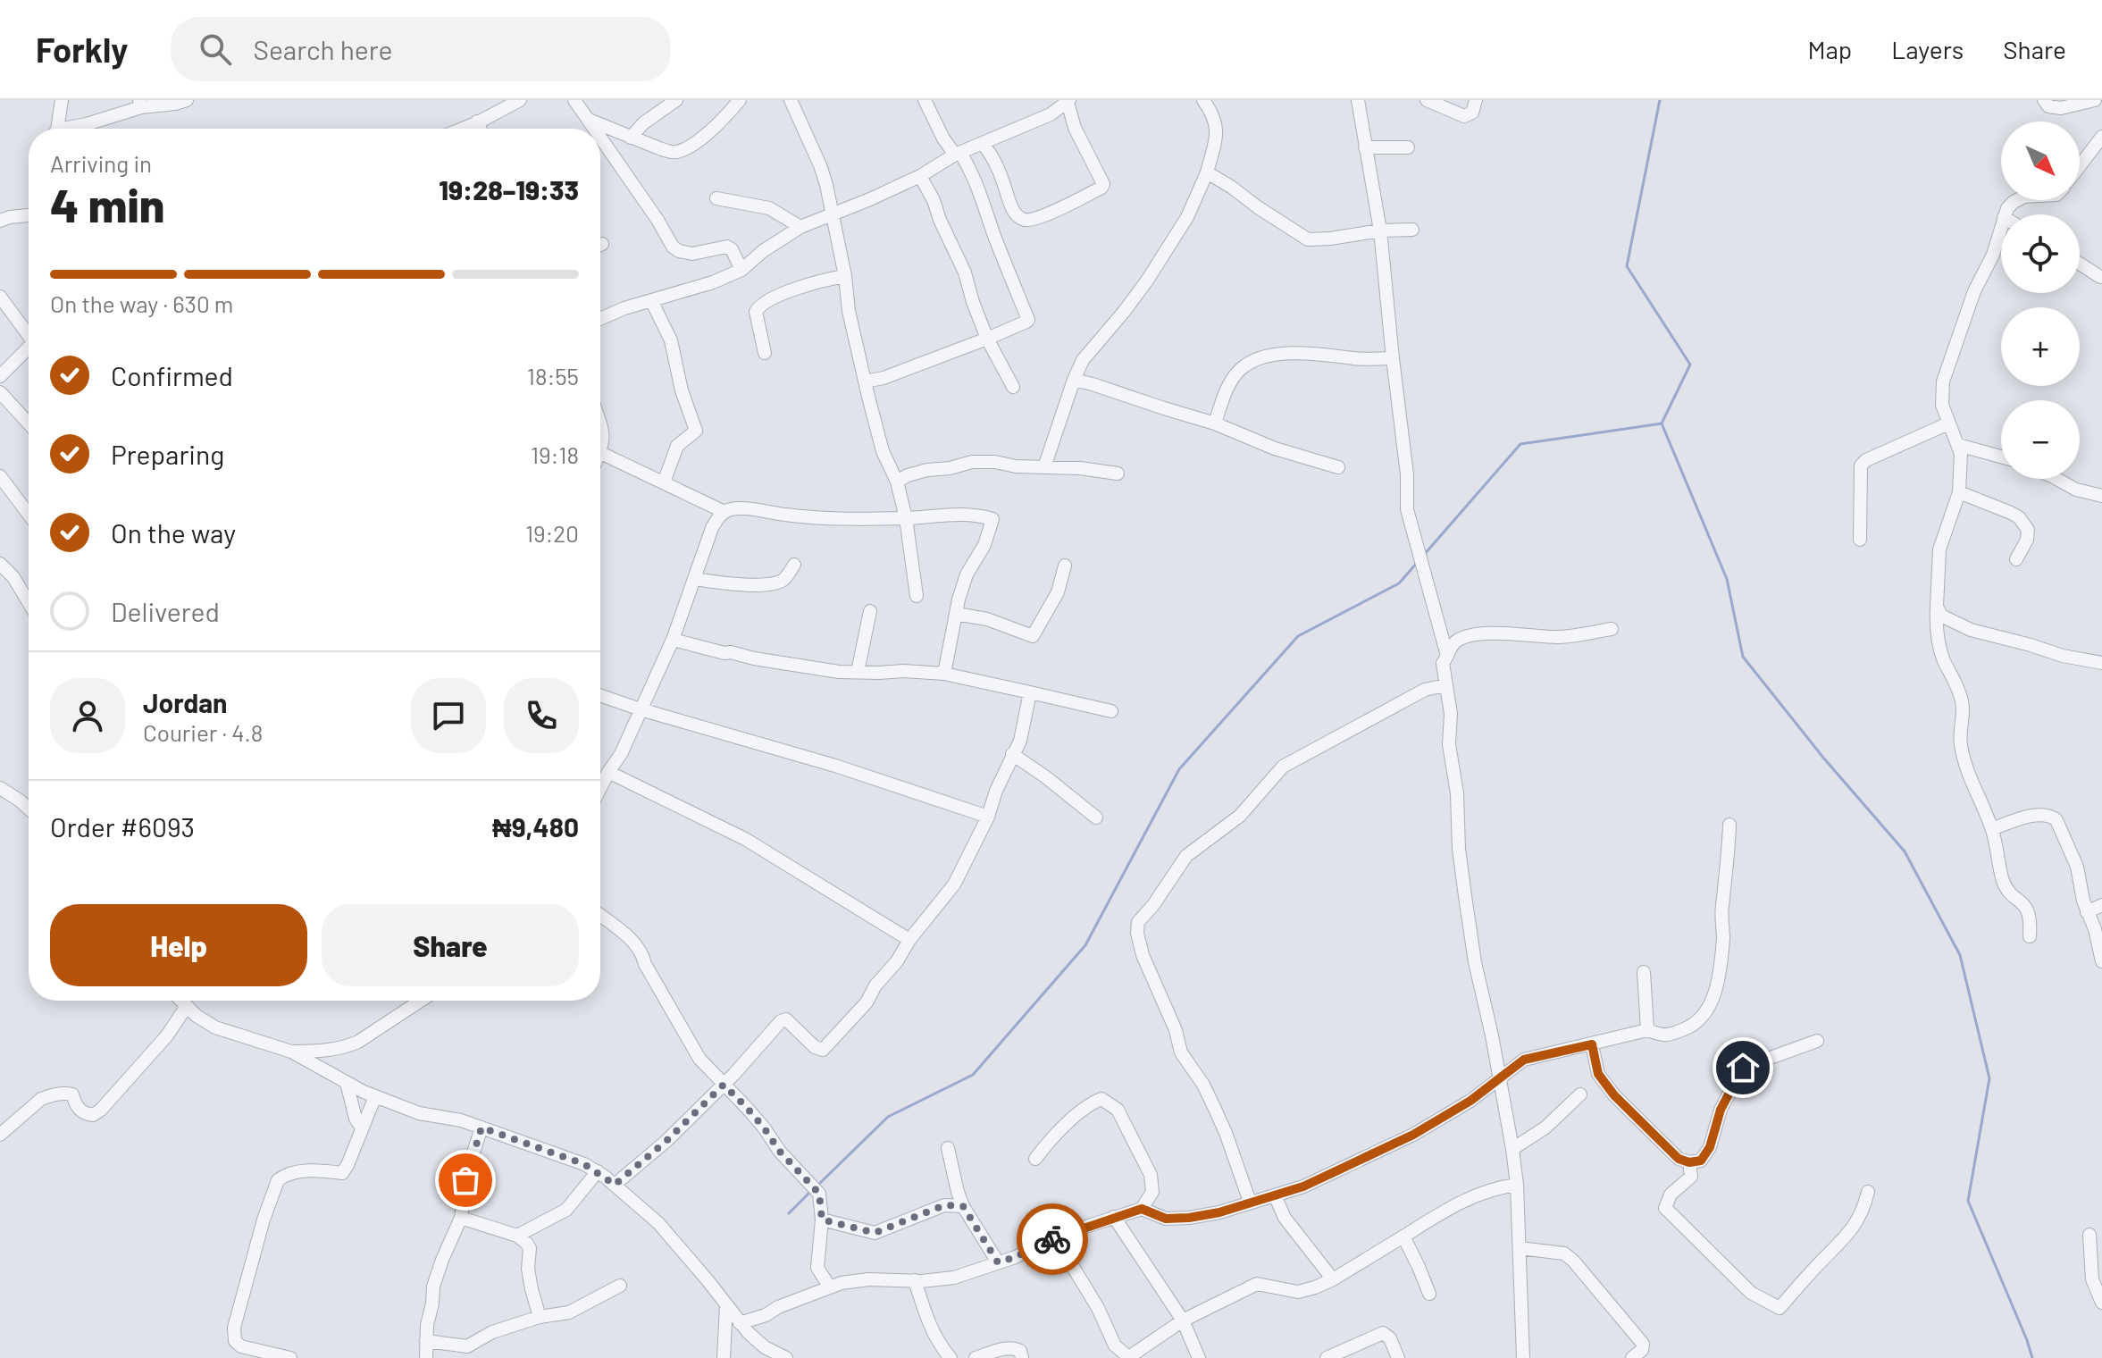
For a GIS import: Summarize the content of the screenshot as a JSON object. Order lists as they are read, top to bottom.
{
  "north": "bottom right",
  "page": {
    "header": "Forkly",
    "search": "Search here",
    "nav": ["Map", "Layers", "Share"],
    "map_buttons": ["+", "−"],
    "heading": ["4 min", "Arriving in", "19:28–19:33"],
    "panel": [
      "Jordan",
      "Courier · 4.8",
      "Order #6093",
      "₦9,480"
    ],
    "bar": "On the way · 630 m",
    "list": [
      ["Confirmed", "18:55"],
      ["Preparing", "19:18"],
      ["On the way", "19:20"],
      "Delivered"
    ],
    "buttons": ["Help", "Share"]
  }
}
